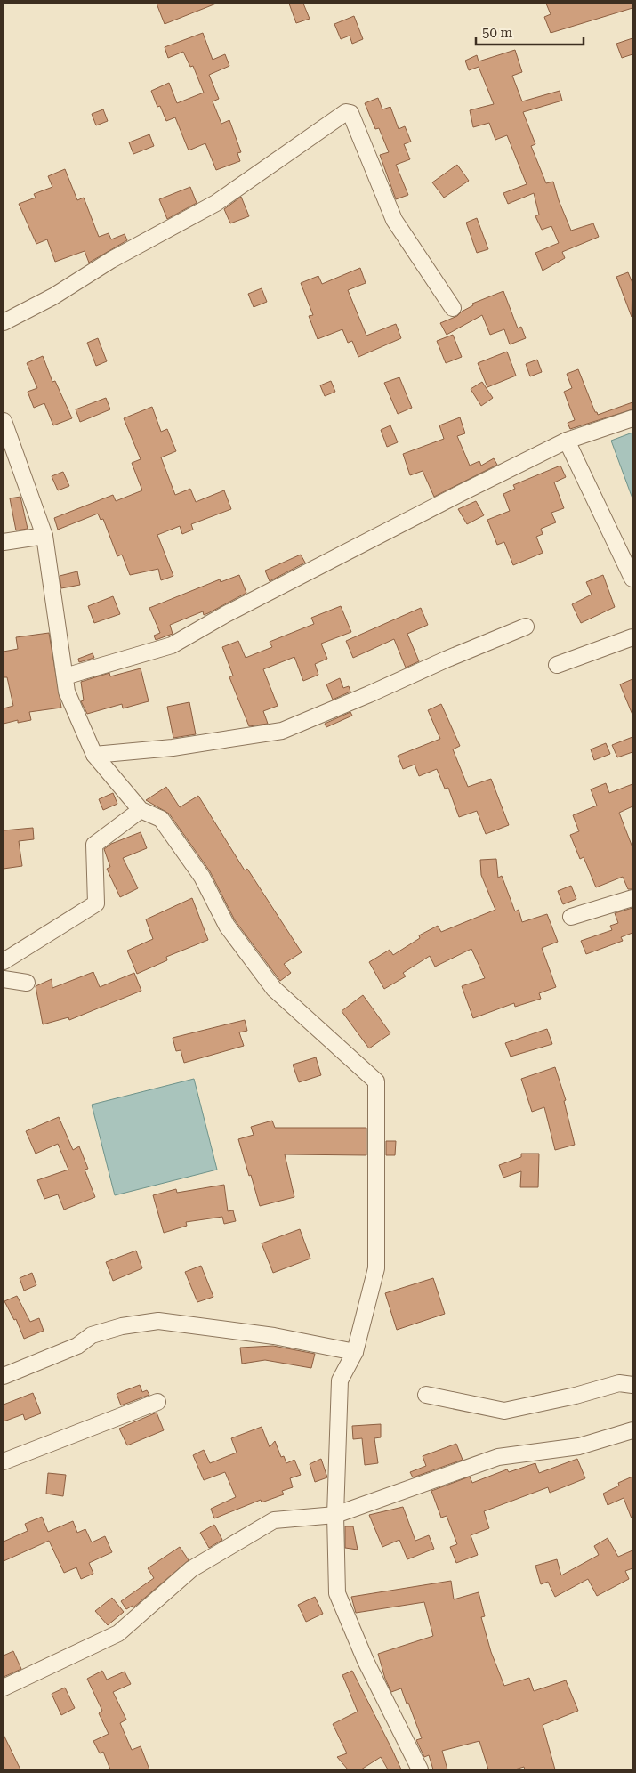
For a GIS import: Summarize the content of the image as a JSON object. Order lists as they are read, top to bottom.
{
  "scale_bar": "50 m"
}
